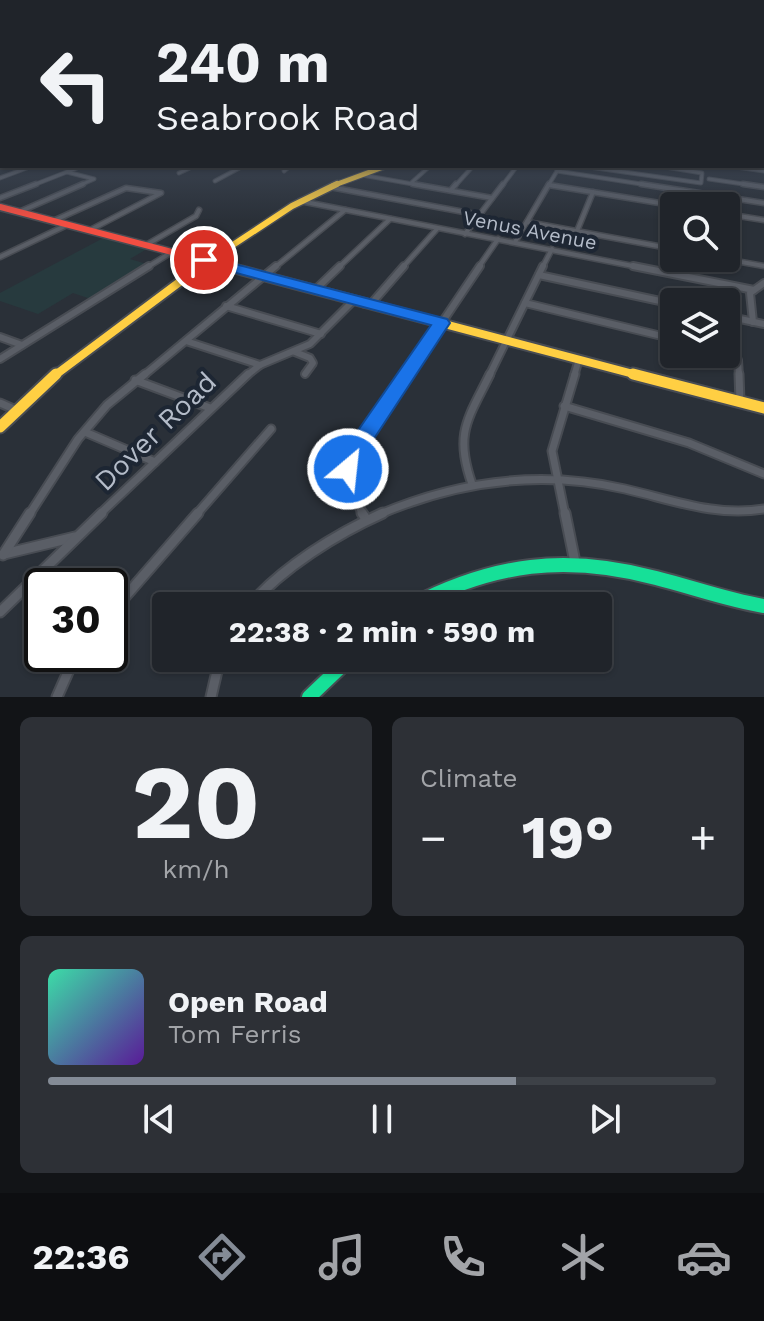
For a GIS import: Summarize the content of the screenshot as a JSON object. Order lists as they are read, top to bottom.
{
  "streets": {
    "street": ["Venus Avenue", "Dover Road"]
  },
  "page": {
    "turn": ["240 m", "Seabrook Road"],
    "limit": "30",
    "trip": "22:38 · 2 min · 590 m",
    "tile": [
      ["20", "km/h"],
      "Climate"
    ],
    "heat": ["−", "19°", "+"],
    "song": ["Open Road", "Tom Ferris"],
    "tabs": "22:36"
  }
}
